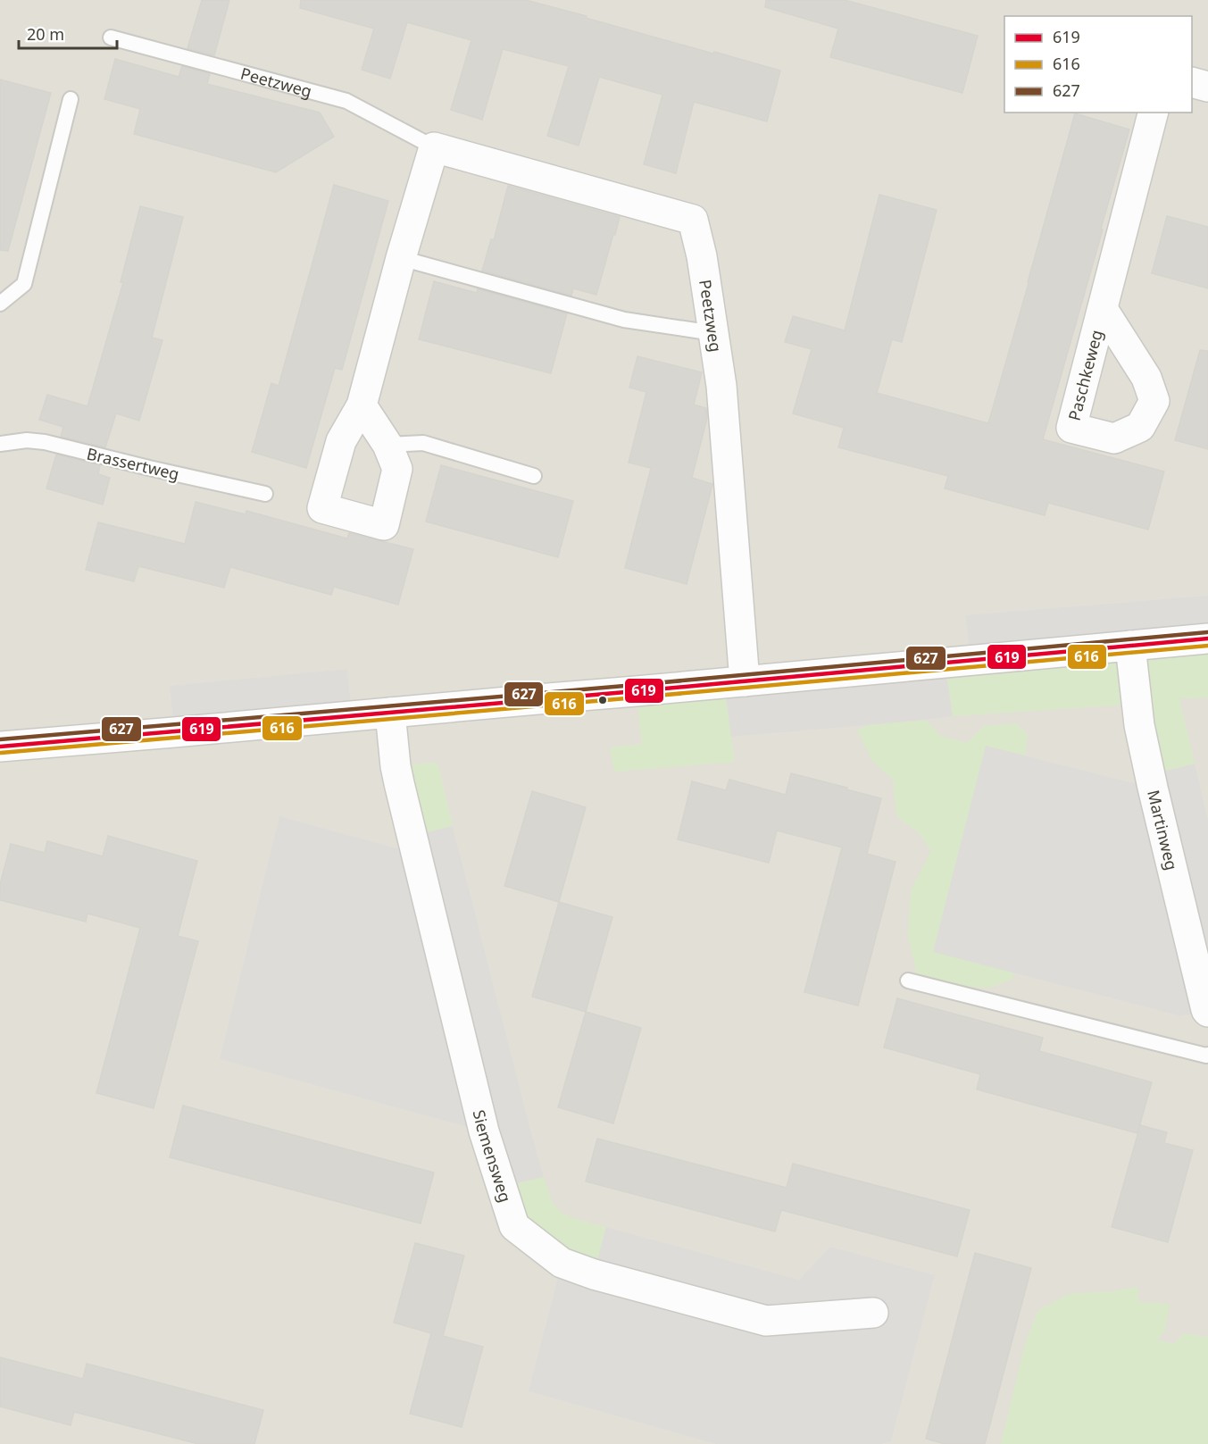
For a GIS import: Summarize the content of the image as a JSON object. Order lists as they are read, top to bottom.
{
  "streets": {
    "street": [
      "Peetzweg",
      "Paschkeweg",
      "Martinweg",
      "Siemensweg"
    ],
    "lane": ["Brassertweg"]
  },
  "lines": ["transit line 627", "transit line 619", "transit line 616"],
  "legend": ["619", "616", "627"],
  "scale_bar": "20 m"
}
